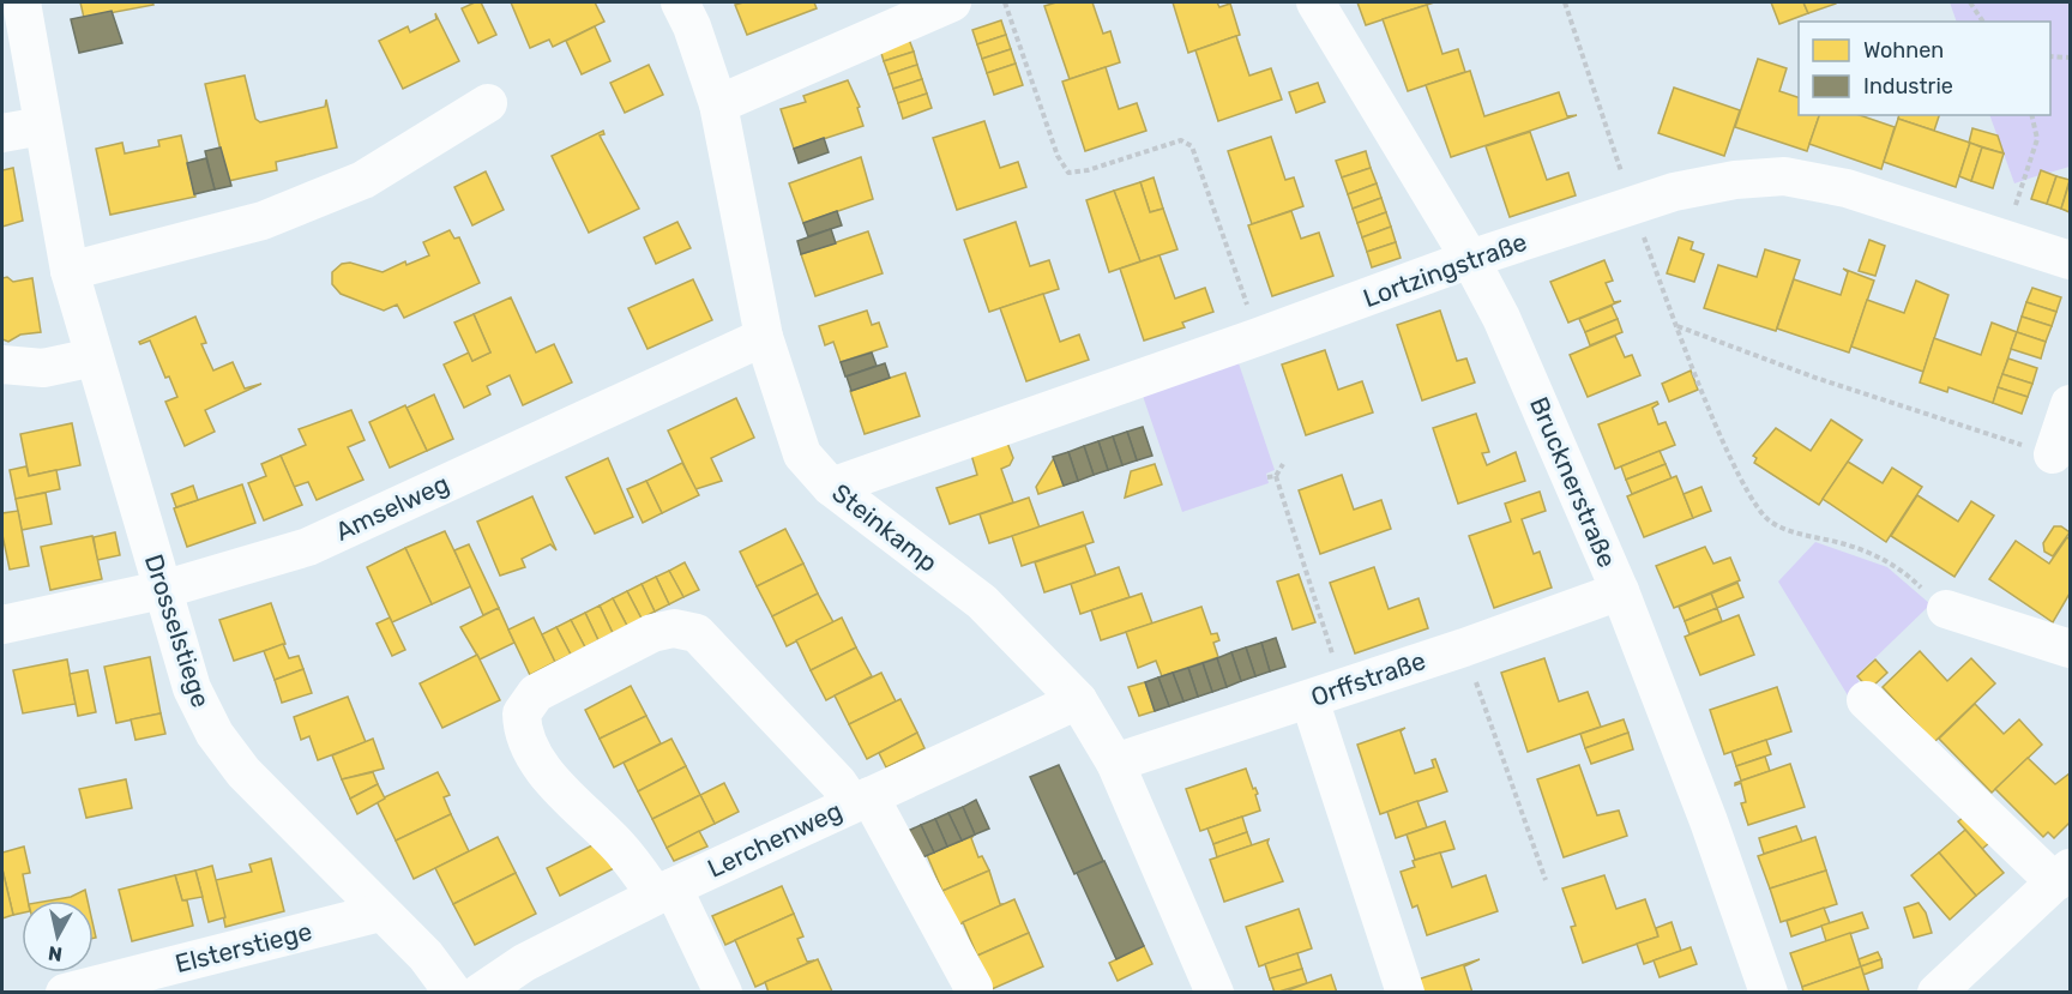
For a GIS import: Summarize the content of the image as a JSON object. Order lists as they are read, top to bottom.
{
  "streets": {
    "street": [
      "Lortzingstraße",
      "Brucknerstraße",
      "Amselweg",
      "Steinkamp",
      "Drosselstiege",
      "Orffstraße",
      "Lerchenweg",
      "Elsterstiege"
    ]
  },
  "crossings": [
    ["Lortzingstraße", "Brucknerstraße"],
    ["Lortzingstraße", "Steinkamp"],
    ["Brucknerstraße", "Orffstraße"],
    ["Amselweg", "Steinkamp"],
    ["Amselweg", "Drosselstiege"],
    ["Steinkamp", "Orffstraße"],
    ["Steinkamp", "Lerchenweg"],
    ["Drosselstiege", "Elsterstiege"]
  ],
  "legend": ["Wohnen", "Industrie"],
  "north": "bottom"
}
